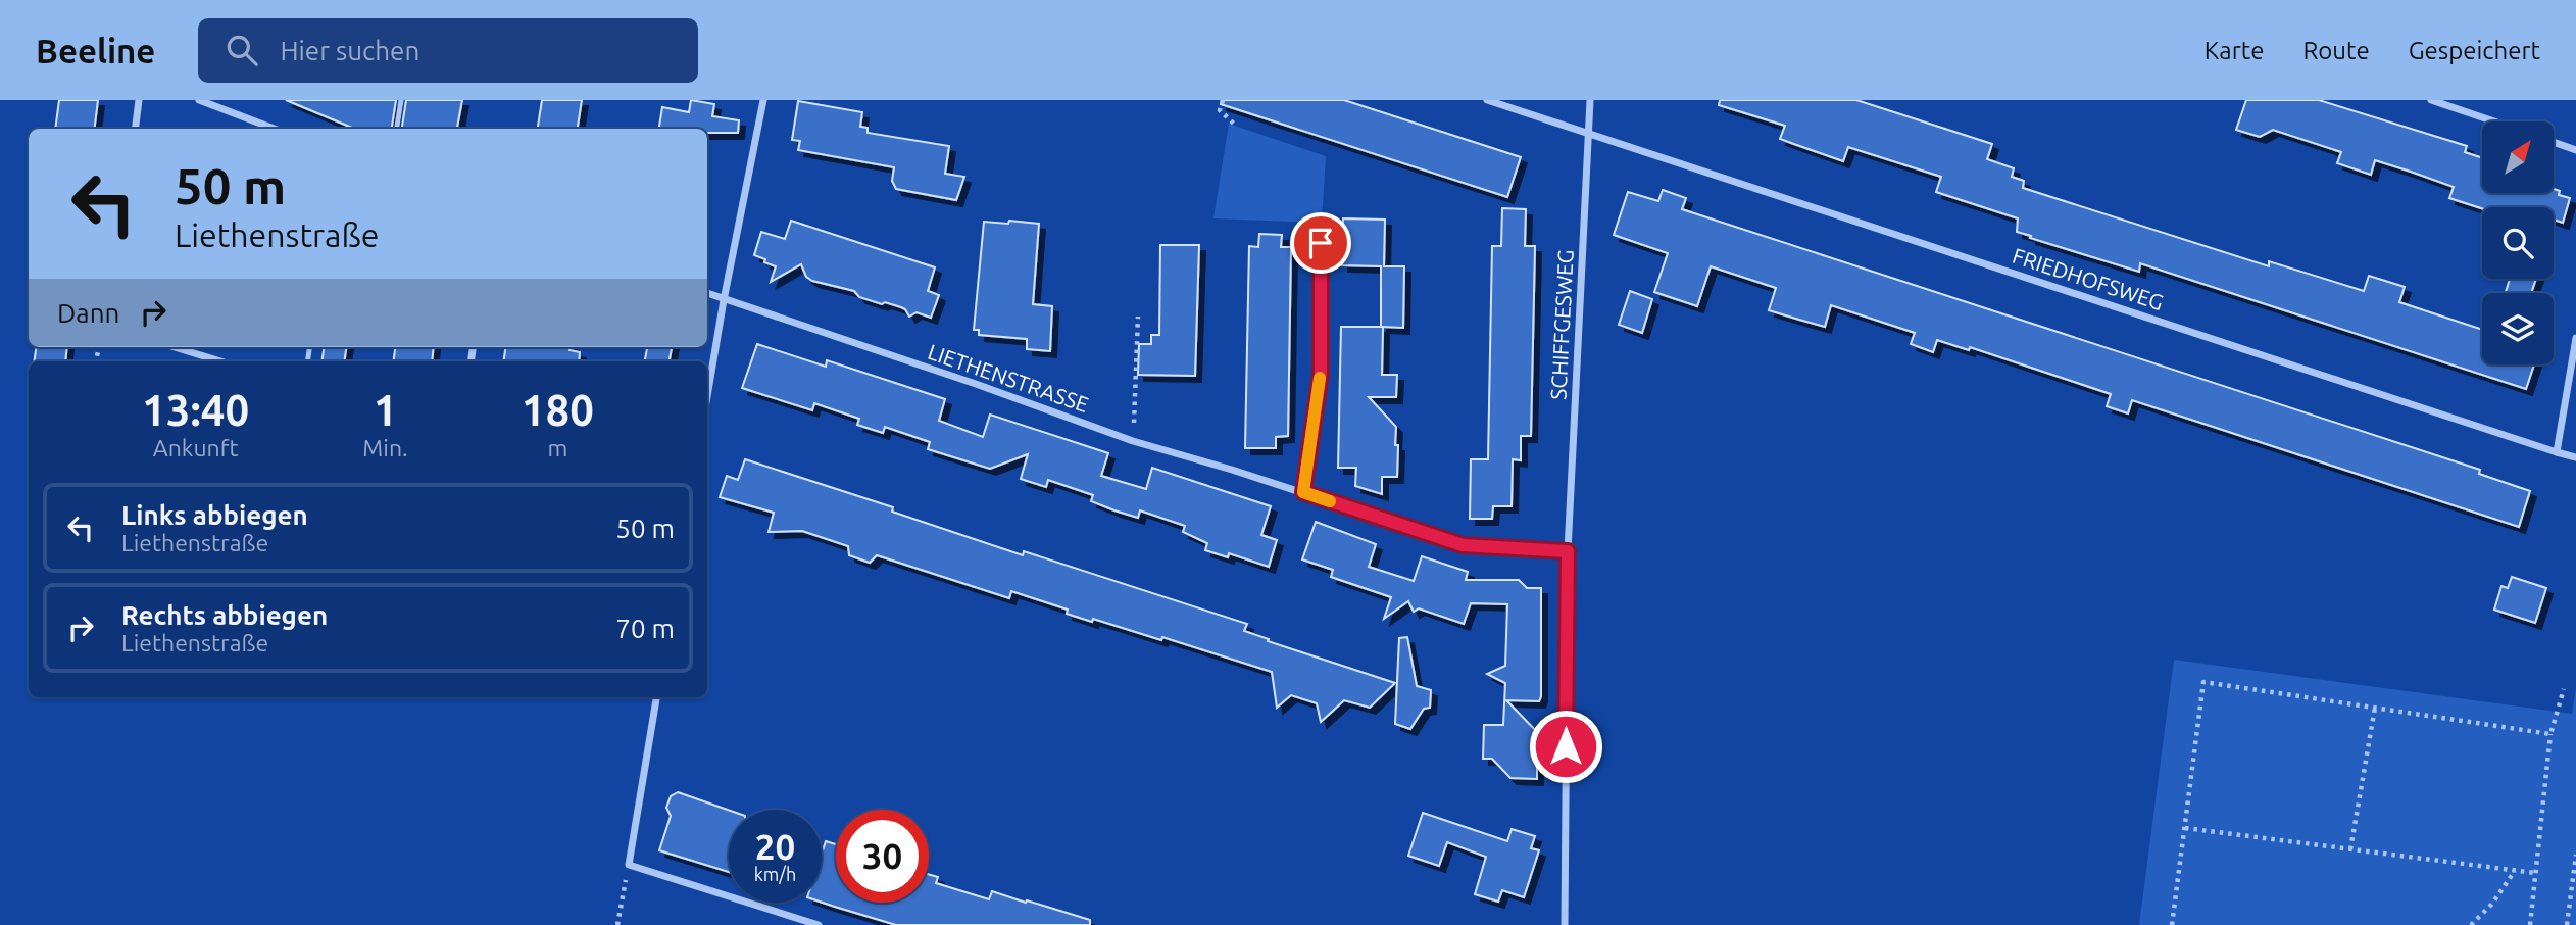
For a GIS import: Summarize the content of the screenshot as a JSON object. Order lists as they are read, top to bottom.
{
  "streets": {
    "street": ["FRIEDHOFSWEG", "SCHIFFGESWEG", "LIETHENSTRASSE"]
  },
  "crossings": [
    ["FRIEDHOFSWEG", "SCHIFFGESWEG"],
    ["SCHIFFGESWEG", "LIETHENSTRASSE"]
  ],
  "north": "top right",
  "page": {
    "header": "Beeline",
    "search": "Hier suchen",
    "nav": ["Karte", "Route", "Gespeichert"],
    "turn": ["50 m", "Liethenstraße"],
    "then": "Dann",
    "eta": [
      "13:40",
      "Ankunft",
      "1",
      "Min.",
      "180",
      "m"
    ],
    "list": [
      {
        "name": "Links abbiegen",
        "note": "Liethenstraße",
        "value": "50 m"
      },
      {
        "name": "Rechts abbiegen",
        "note": "Liethenstraße",
        "value": "70 m"
      }
    ],
    "speed": "20 km/h",
    "limit": "30"
  }
}
